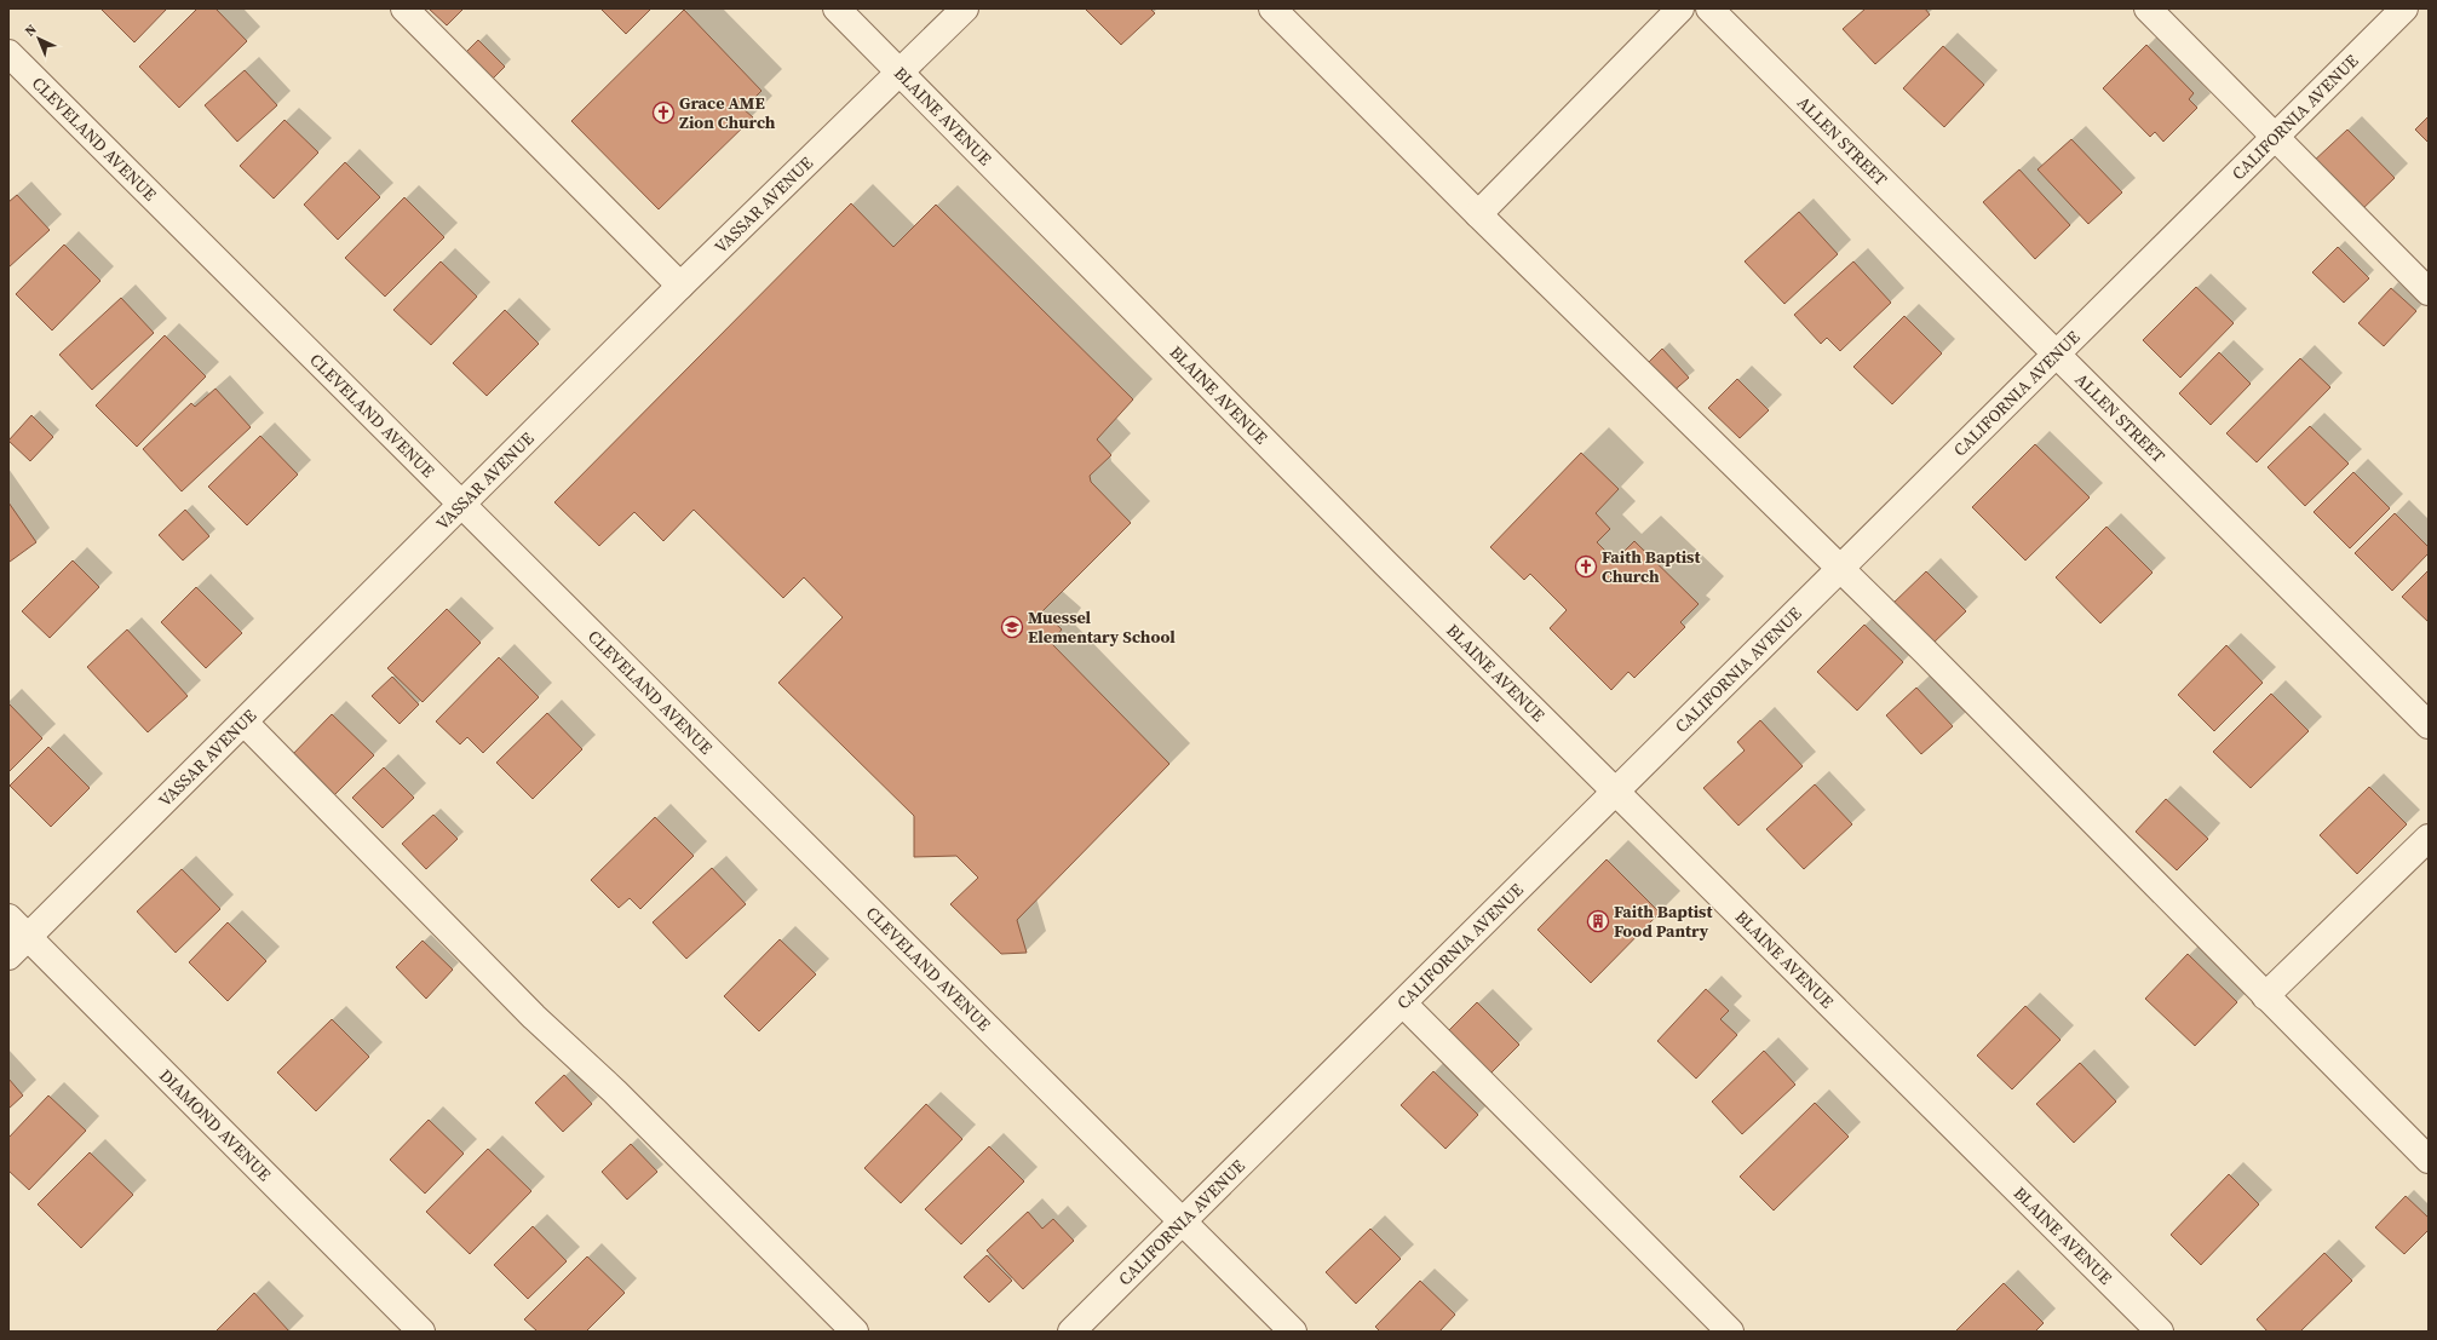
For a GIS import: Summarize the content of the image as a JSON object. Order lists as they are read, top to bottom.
{
  "streets": {
    "street": [
      "BLAINE AVENUE",
      "CALIFORNIA AVENUE",
      "CLEVELAND AVENUE",
      "ALLEN STREET",
      "VASSAR AVENUE",
      "DIAMOND AVENUE"
    ]
  },
  "crossings": [
    ["BLAINE AVENUE", "CALIFORNIA AVENUE"],
    ["BLAINE AVENUE", "VASSAR AVENUE"],
    ["CALIFORNIA AVENUE", "CLEVELAND AVENUE"],
    ["CALIFORNIA AVENUE", "ALLEN STREET"],
    ["CLEVELAND AVENUE", "VASSAR AVENUE"],
    ["VASSAR AVENUE", "DIAMOND AVENUE"]
  ],
  "places": {
    "church": ["Grace AME Zion Church", "Faith Baptist Church"],
    "school or university": ["Muessel Elementary School"],
    "building": ["Faith Baptist Food Pantry"]
  },
  "north": "top left"
}
